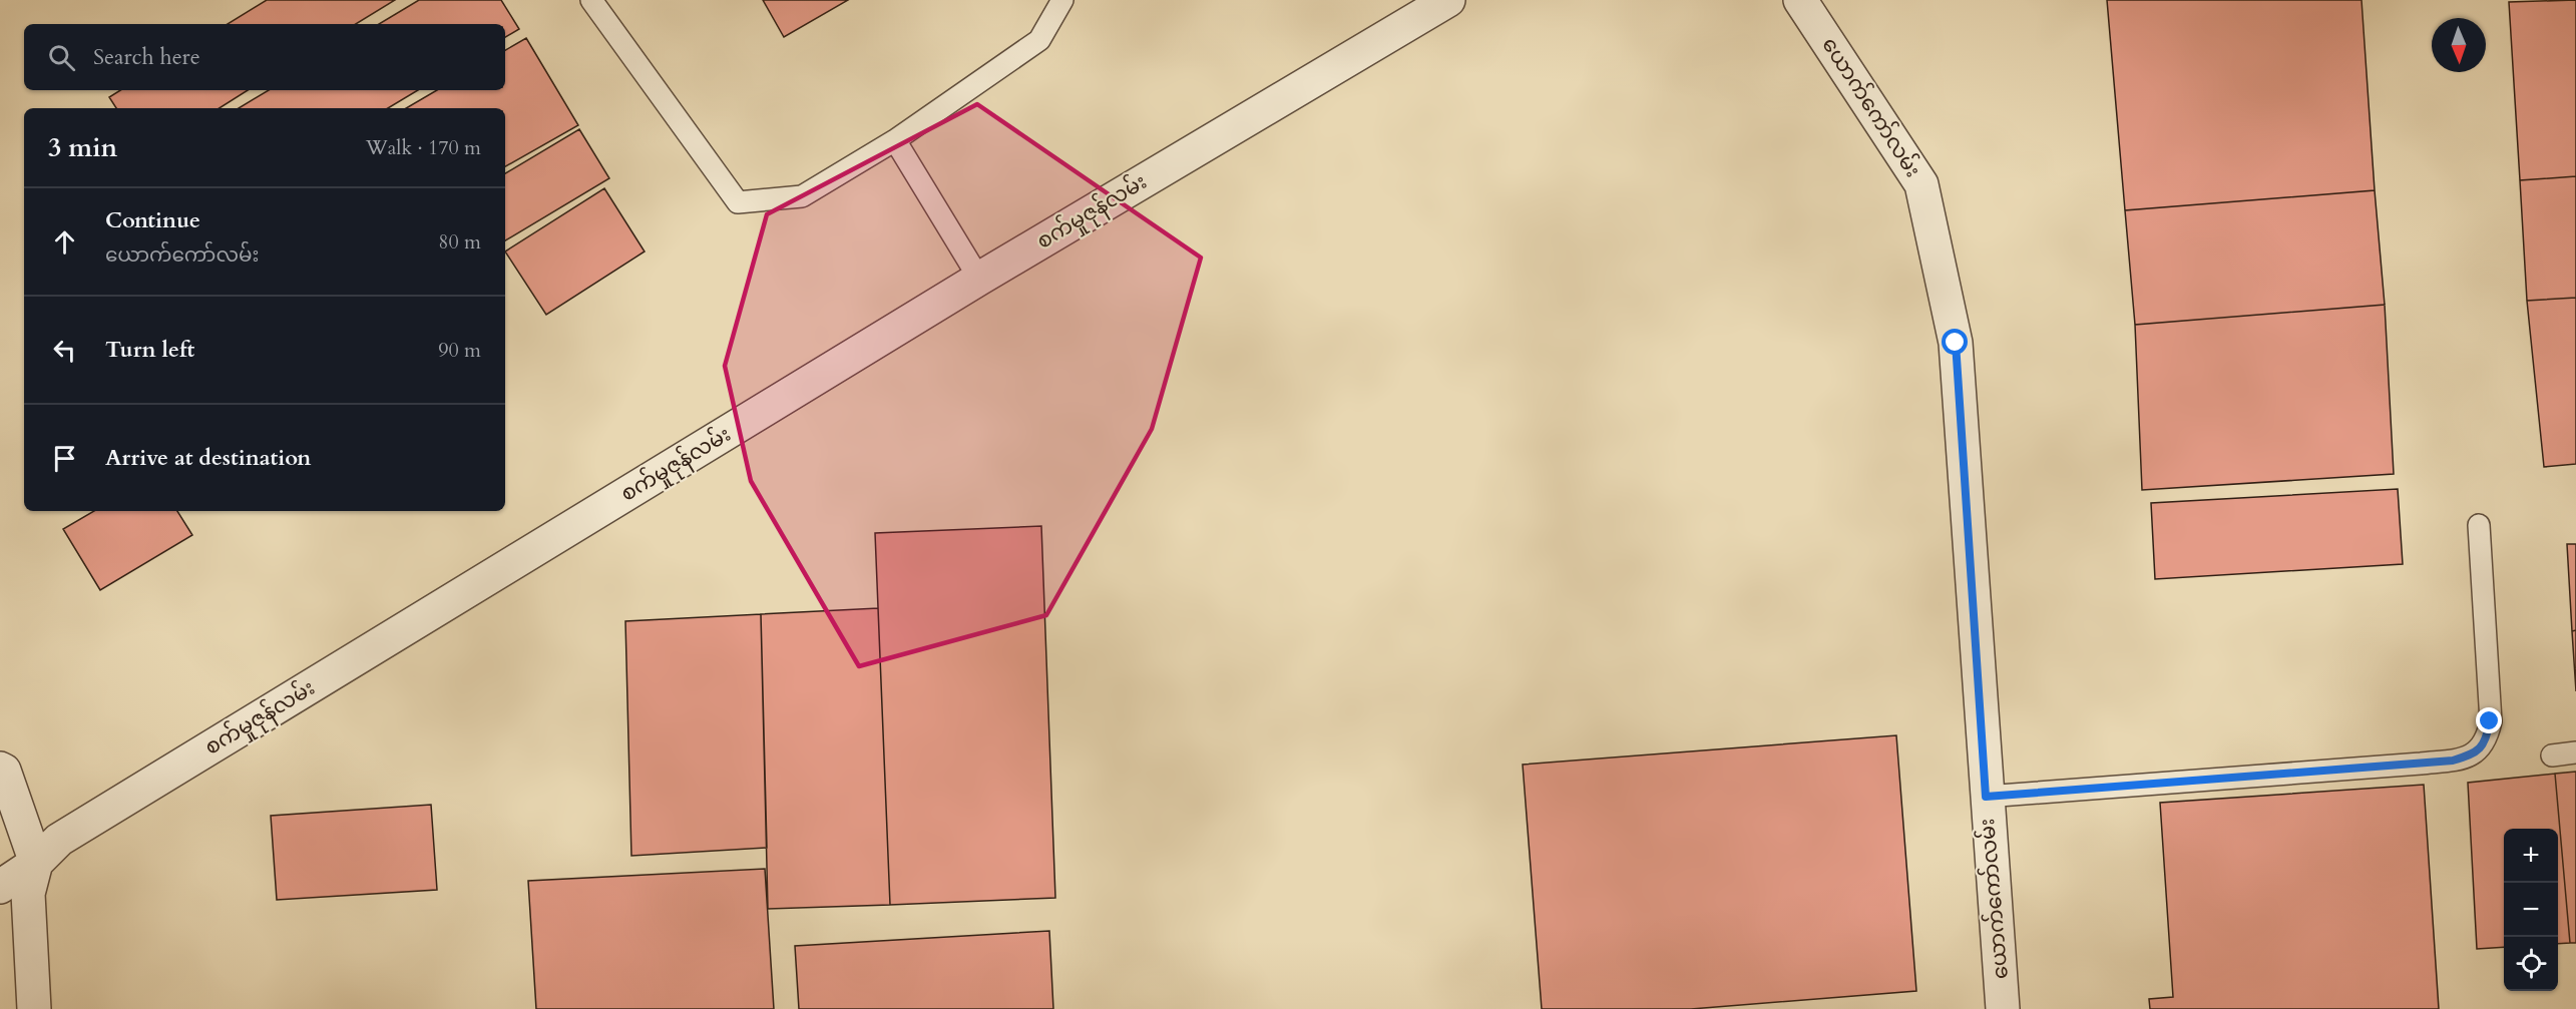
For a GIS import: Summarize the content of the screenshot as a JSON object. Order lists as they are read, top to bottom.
{
  "streets": {
    "street": ["ယောက်ကော်လမ်း", "စက်မှုဇုန်လမ်း"]
  },
  "north": "bottom",
  "page": {
    "search": "Search here",
    "heading": ["3 min", "Walk · 170 m"],
    "list": [
      ["Continue", "ယောက်ကော်လမ်း", "80 m"],
      ["Turn left", "90 m"],
      "Arrive at destination"
    ],
    "map_buttons": ["+", "−"]
  }
}
